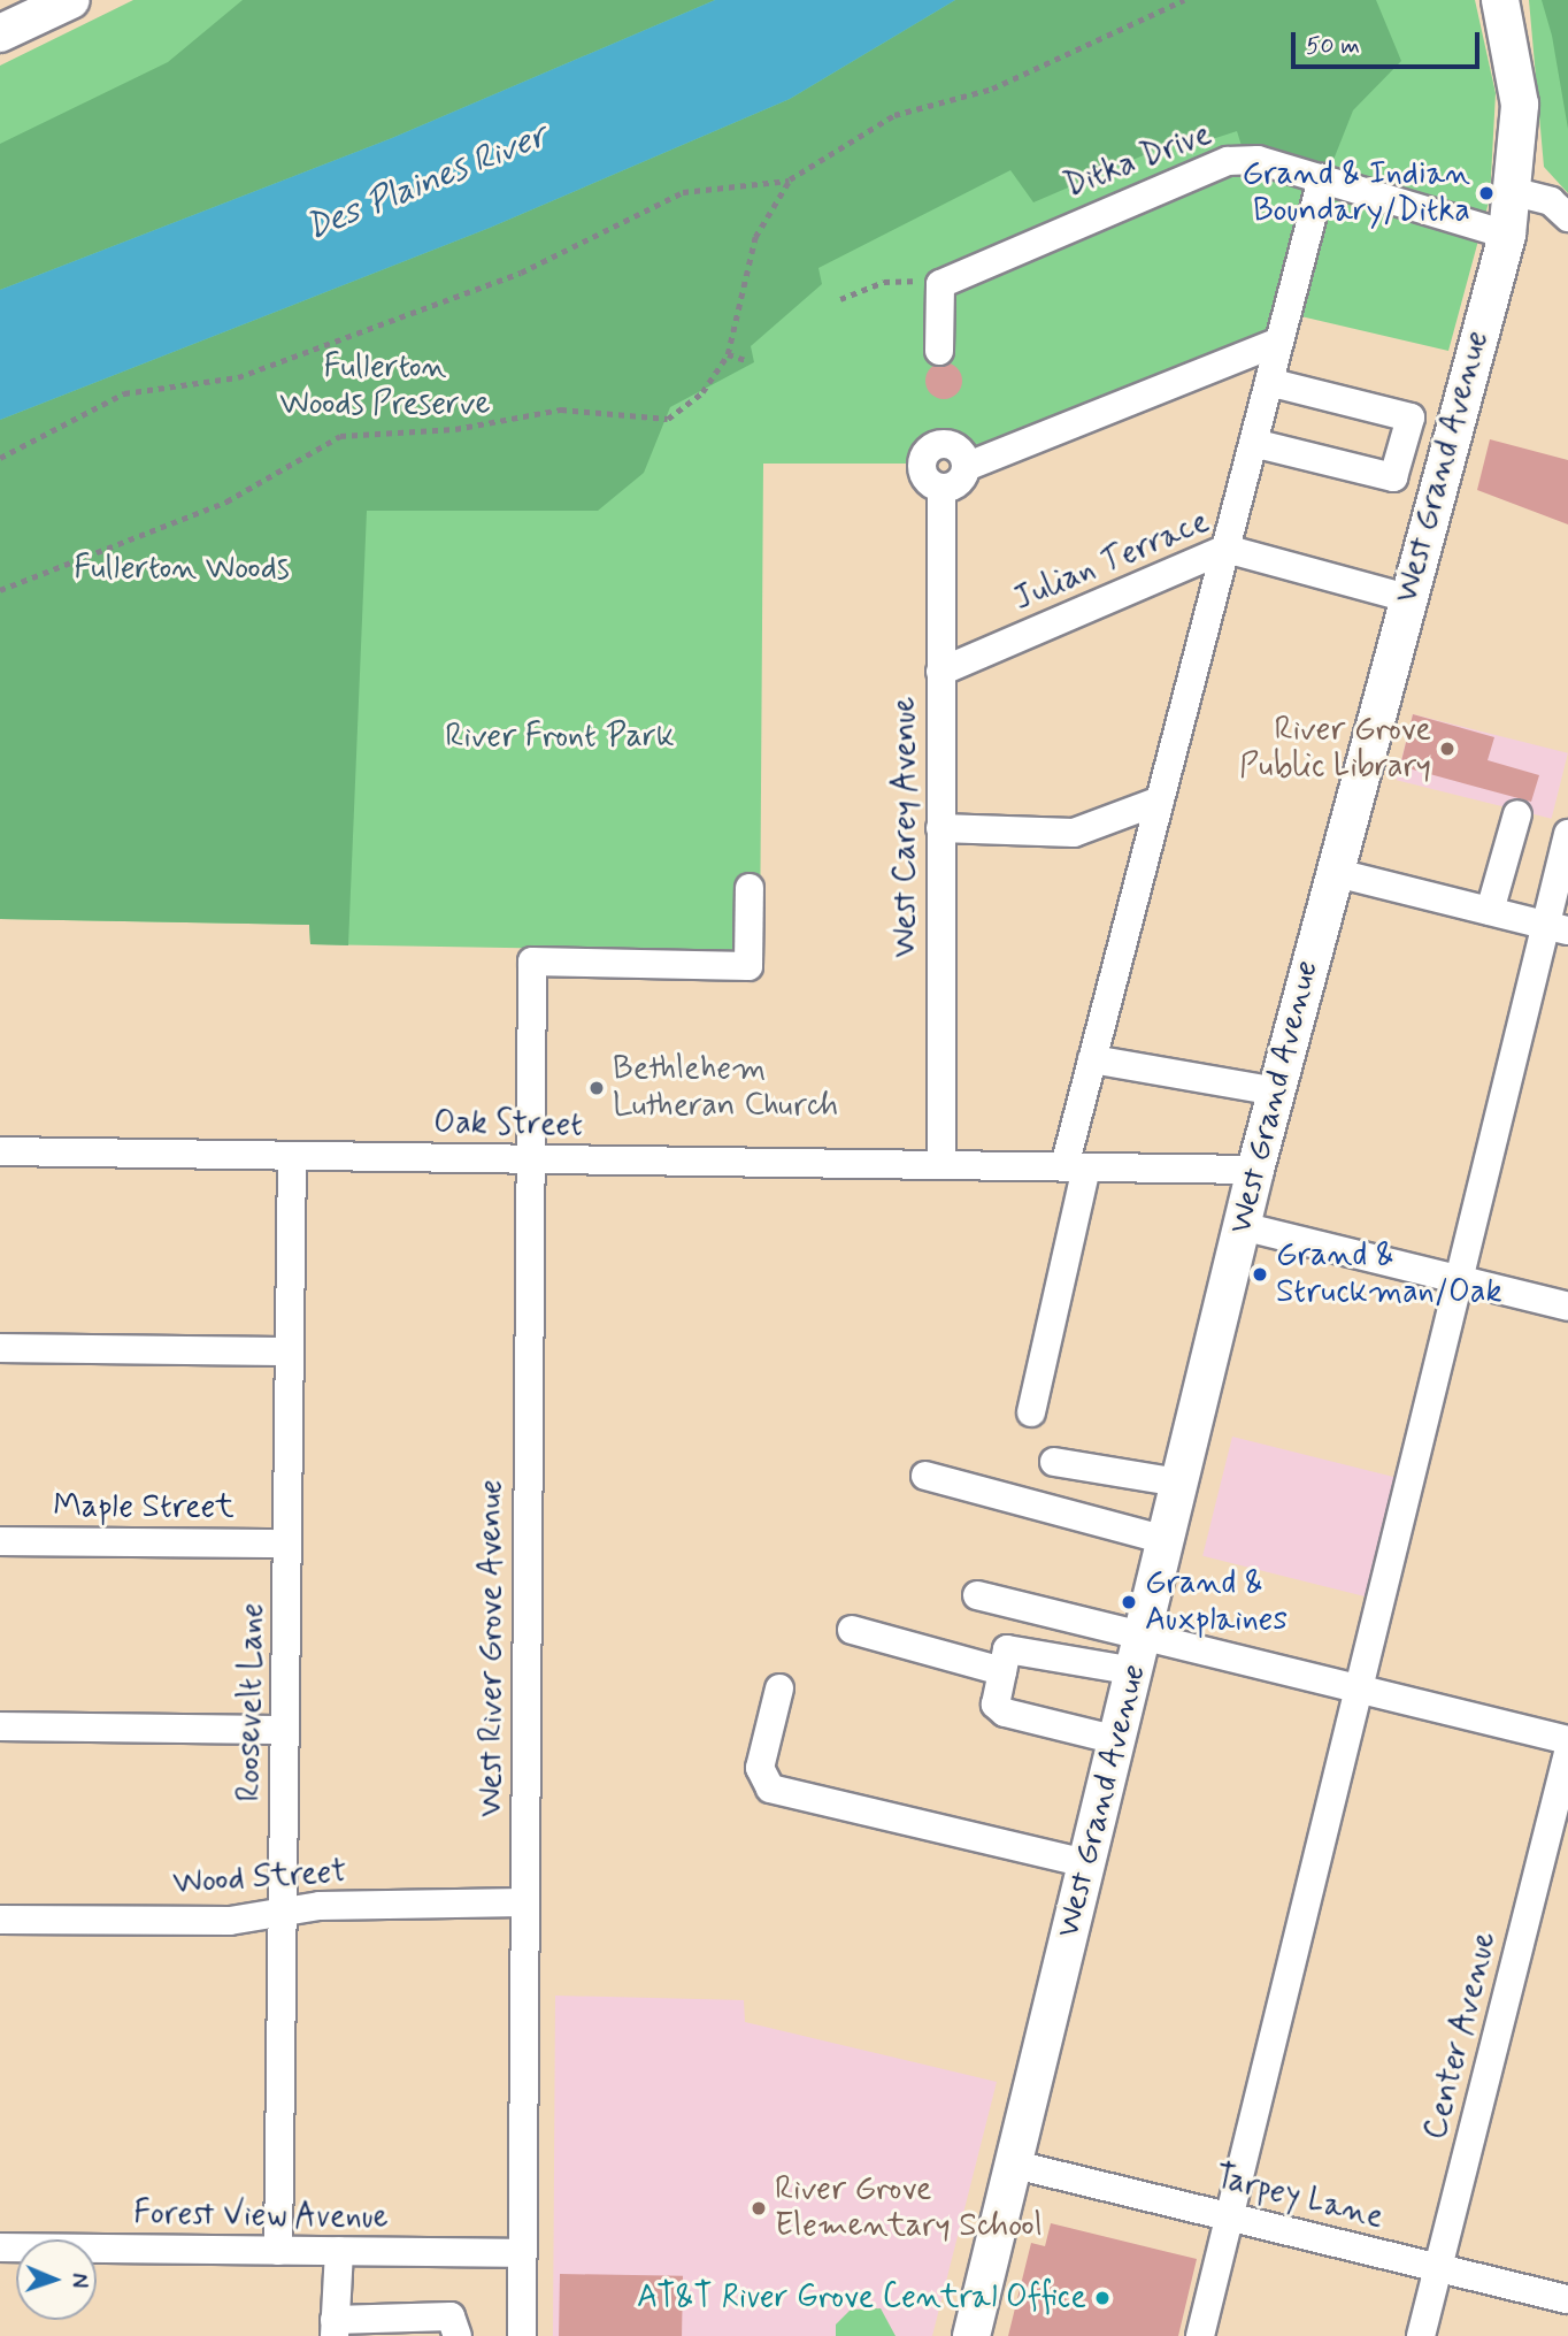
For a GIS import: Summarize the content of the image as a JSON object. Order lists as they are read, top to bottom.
{
  "streets": {
    "main road": ["West Grand Avenue"],
    "street": [
      "Ditka Drive",
      "Julian Terrace",
      "West Carey Avenue",
      "Oak Street",
      "Maple Street",
      "West River Grove Avenue",
      "Roosevelt Lane",
      "Wood Street",
      "Center Avenue",
      "Tarpey Lane",
      "Forest View Avenue"
    ]
  },
  "crossings": [
    ["Ditka Drive", "West Grand Avenue"],
    ["West Grand Avenue", "Julian Terrace"],
    ["West Grand Avenue", "Oak Street"],
    ["West Grand Avenue", "Tarpey Lane"],
    ["Julian Terrace", "West Carey Avenue"],
    ["West Carey Avenue", "Oak Street"],
    ["Oak Street", "West River Grove Avenue"],
    ["Oak Street", "Roosevelt Lane"],
    ["Maple Street", "Roosevelt Lane"],
    ["West River Grove Avenue", "Wood Street"],
    ["West River Grove Avenue", "Forest View Avenue"],
    ["Roosevelt Lane", "Wood Street"],
    ["Roosevelt Lane", "Forest View Avenue"],
    ["Center Avenue", "Tarpey Lane"]
  ],
  "water": ["Des Plaines River"],
  "parks": ["Fullerton Woods Preserve", "Fullerton Woods", "River Front Park"],
  "places": [
    "Grand & Indian Boundary/Ditka",
    "River Grove Public Library",
    "Bethlehem Lutheran Church",
    "Grand & Struckman/Oak",
    "Grand & Auxplaines",
    "River Grove Elementary School",
    "AT&T River Grove Central Office"
  ],
  "scale_bar": "50 m",
  "north": "right"
}
